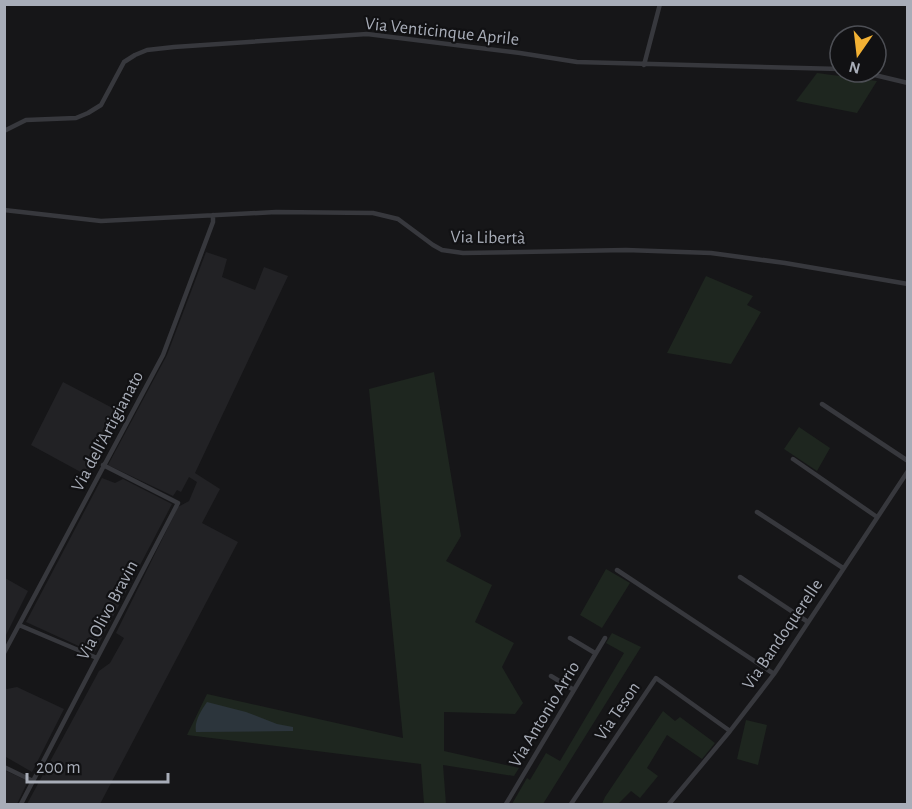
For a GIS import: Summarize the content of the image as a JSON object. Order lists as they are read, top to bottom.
{
  "streets": {
    "street": [
      "Via Venticinque Aprile",
      "Via Libertà",
      "Via dell'Artigianato",
      "Via Olivo Bravin",
      "Via Bandoquerelle",
      "Via Teson",
      "Via Antonio Arrio"
    ]
  },
  "crossings": [
    ["Via Libertà", "Via dell'Artigianato"],
    ["Via dell'Artigianato", "Via Olivo Bravin"],
    ["Via Bandoquerelle", "Via Teson"]
  ],
  "scale_bar": "200 m",
  "north": "bottom"
}
